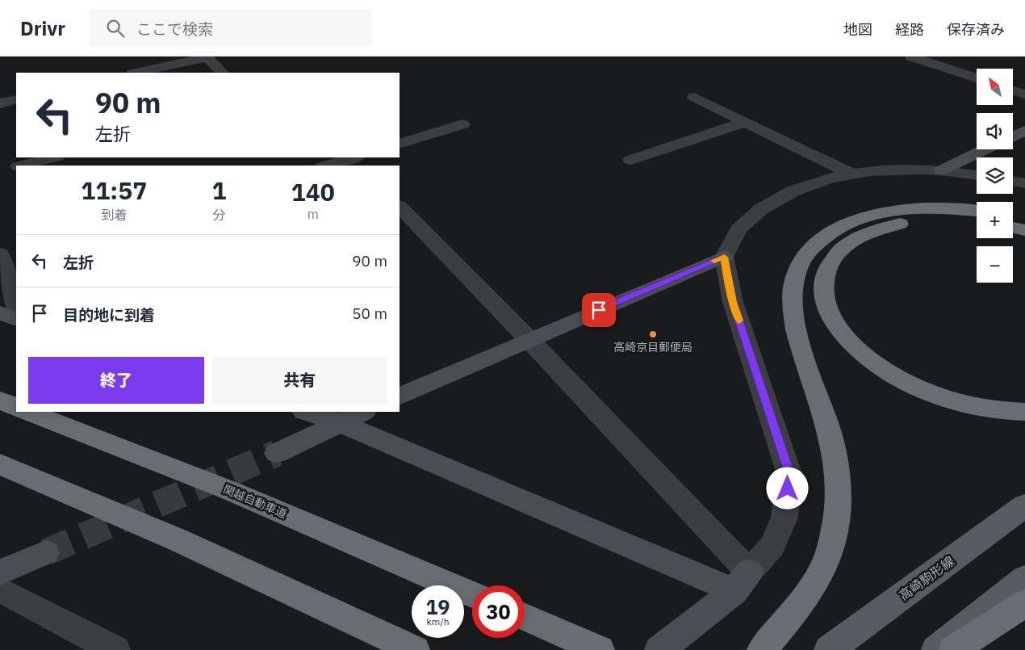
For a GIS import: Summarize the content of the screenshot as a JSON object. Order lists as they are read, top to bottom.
{
  "streets": {
    "highway": ["関越自動車道"],
    "main road": ["高崎駒形線"]
  },
  "places": ["高崎京目郵便局"],
  "north": "top left",
  "page": {
    "header": "Drivr",
    "search": "ここで検索",
    "nav": ["地図", "経路", "保存済み"],
    "map_buttons": ["+", "−"],
    "turn": ["90 m", "左折"],
    "eta": [
      "11:57",
      "到着",
      "1",
      "分",
      "140",
      "m"
    ],
    "list": [
      {
        "name": "左折",
        "value": "90 m"
      },
      {
        "name": "目的地に到着",
        "value": "50 m"
      }
    ],
    "buttons": ["終了", "共有"],
    "speed": "19 km/h",
    "limit": "30"
  }
}
